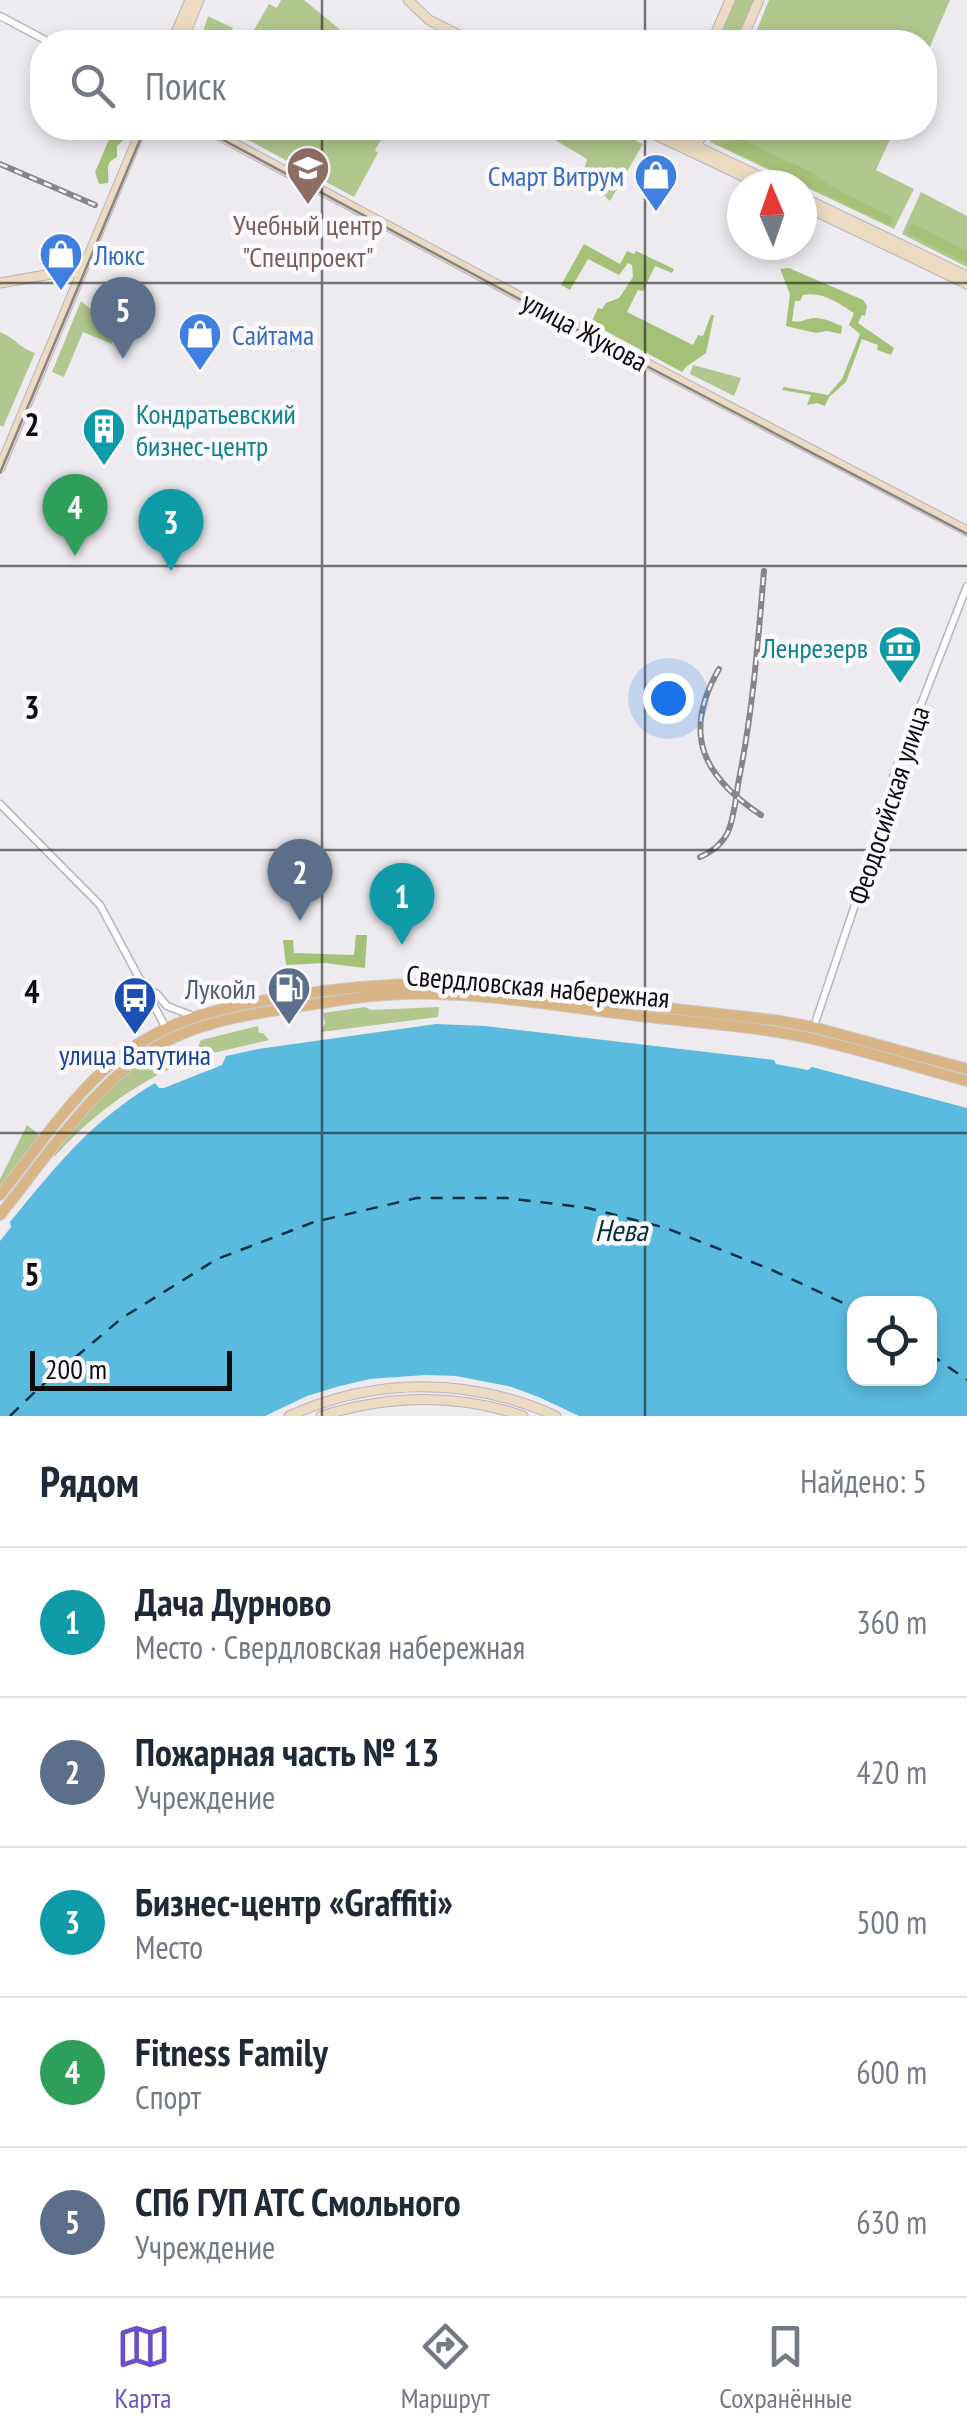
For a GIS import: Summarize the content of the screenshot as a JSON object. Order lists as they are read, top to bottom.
{
  "streets": {
    "main road": ["улица Жукова", "Свердловская набережная"],
    "street": ["Феодосийская улица"]
  },
  "crossings": [
    ["Феодосийская улица", "Свердловская набережная"]
  ],
  "water": ["Нева"],
  "places": {
    "school or university": ["Учебный центр \"Спецпроект\""],
    "shop": ["Смарт Витрум", "Люкс", "Сайтама"],
    "building": ["Кондратьевский бизнес-центр"],
    "museum": ["Ленрезерв"],
    "fuel station": ["Лукойл"],
    "bus stop": ["улица Ватутина"]
  },
  "scale_bar": "200 m",
  "north": "top",
  "page": {
    "search": "Поиск",
    "pins": [
      "5",
      "4",
      "3",
      "2",
      "1"
    ],
    "scale": "200 m",
    "heading": ["Рядом", "Найдено: 5"],
    "list": [
      {
        "mark": "1",
        "name": "Дача Дурново",
        "note": "Место · Свердловская набережная",
        "value": "360 m"
      },
      {
        "mark": "2",
        "name": "Пожарная часть № 13",
        "note": "Учреждение",
        "value": "420 m"
      },
      {
        "mark": "3",
        "name": "Бизнес-центр «Graffiti»",
        "note": "Место",
        "value": "500 m"
      },
      {
        "mark": "4",
        "name": "Fitness Family",
        "note": "Спорт",
        "value": "600 m"
      },
      {
        "mark": "5",
        "name": "СПб ГУП АТС Смольного",
        "note": "Учреждение",
        "value": "630 m"
      }
    ],
    "nav": ["Карта", "Маршрут", "Сохранённые"]
  },
  "grid": {
    "rows": [
      "2",
      "3",
      "4",
      "5"
    ]
  }
}
